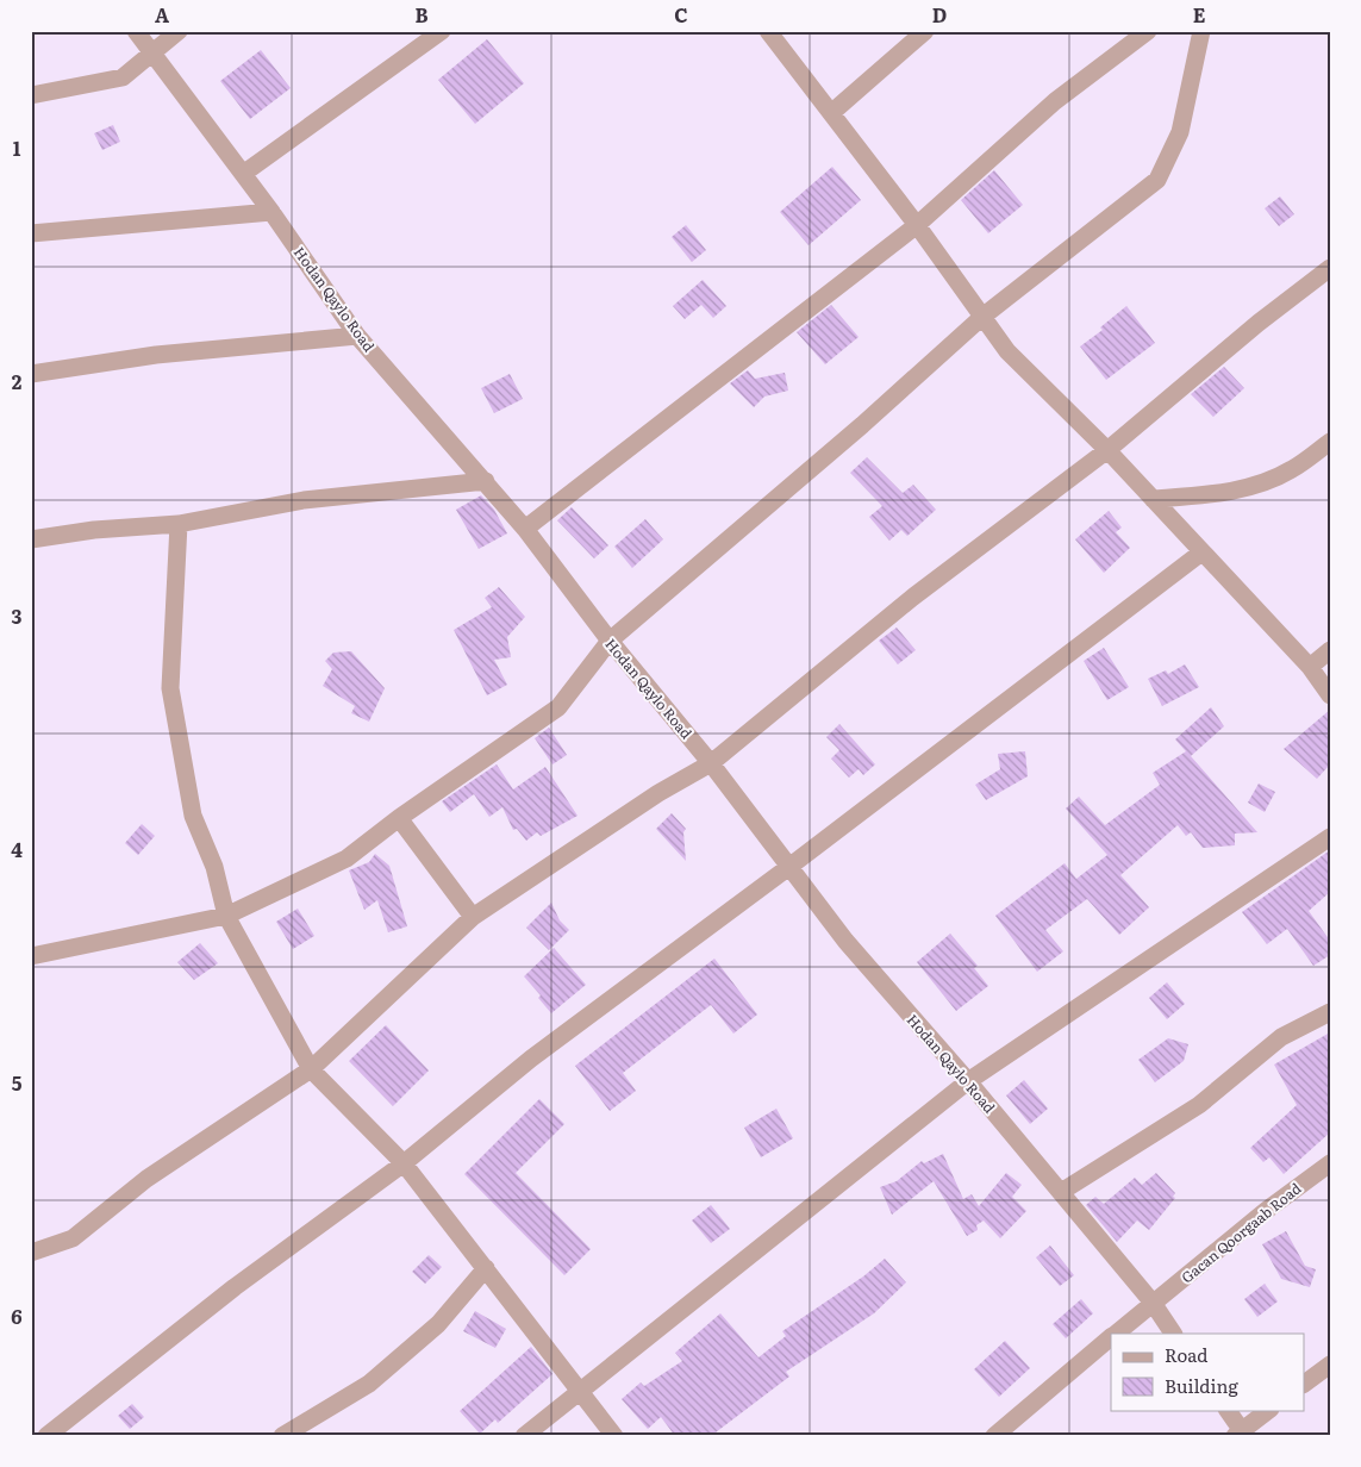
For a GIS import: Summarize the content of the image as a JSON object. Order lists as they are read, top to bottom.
{
  "streets": {
    "street": ["Hodan Qaylo Road", "Gacan Qoorgaab Road"]
  },
  "crossings": [
    ["Hodan Qaylo Road", "Gacan Qoorgaab Road"]
  ],
  "legend": ["Road", "Building"],
  "grid": {
    "columns": [
      "A",
      "B",
      "C",
      "D",
      "E"
    ],
    "rows": [
      "1",
      "2",
      "3",
      "4",
      "5",
      "6"
    ]
  }
}
